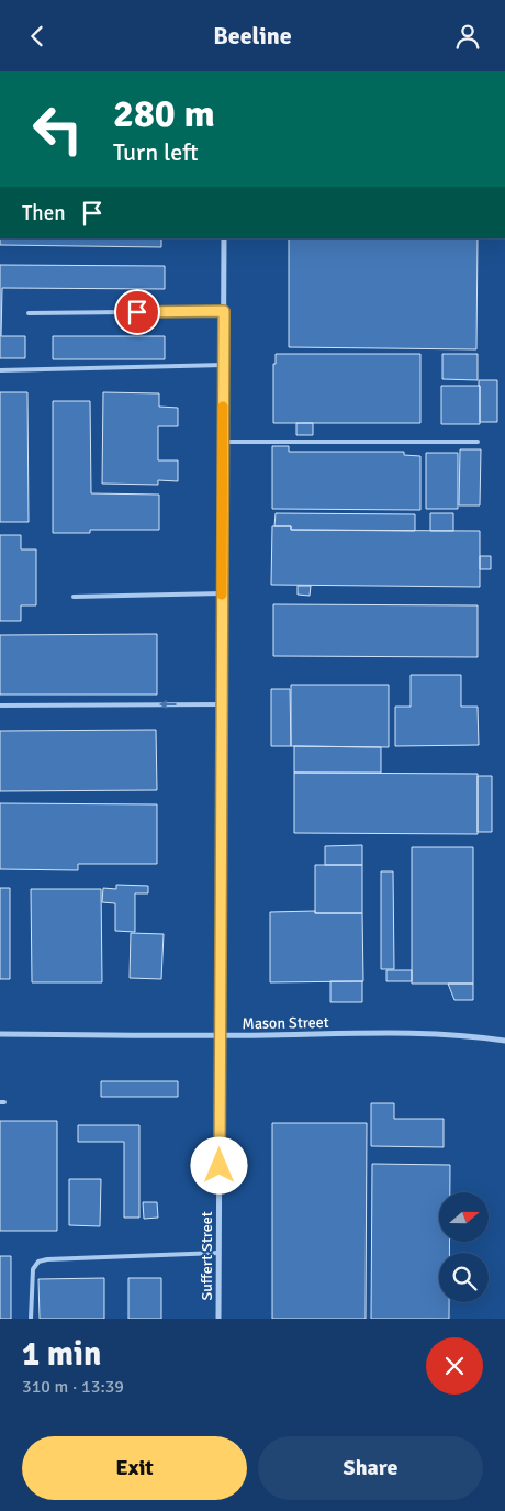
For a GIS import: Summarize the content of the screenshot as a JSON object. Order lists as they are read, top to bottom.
{
  "streets": {
    "street": ["Mason Street", "Suffert Street"]
  },
  "crossings": [
    ["Mason Street", "Suffert Street"]
  ],
  "north": "right",
  "page": {
    "header": "Beeline",
    "turn": ["280 m", "Turn left"],
    "then": "Then",
    "heading": ["1 min", "310 m · 13:39"],
    "buttons": ["Exit", "Share"]
  }
}
